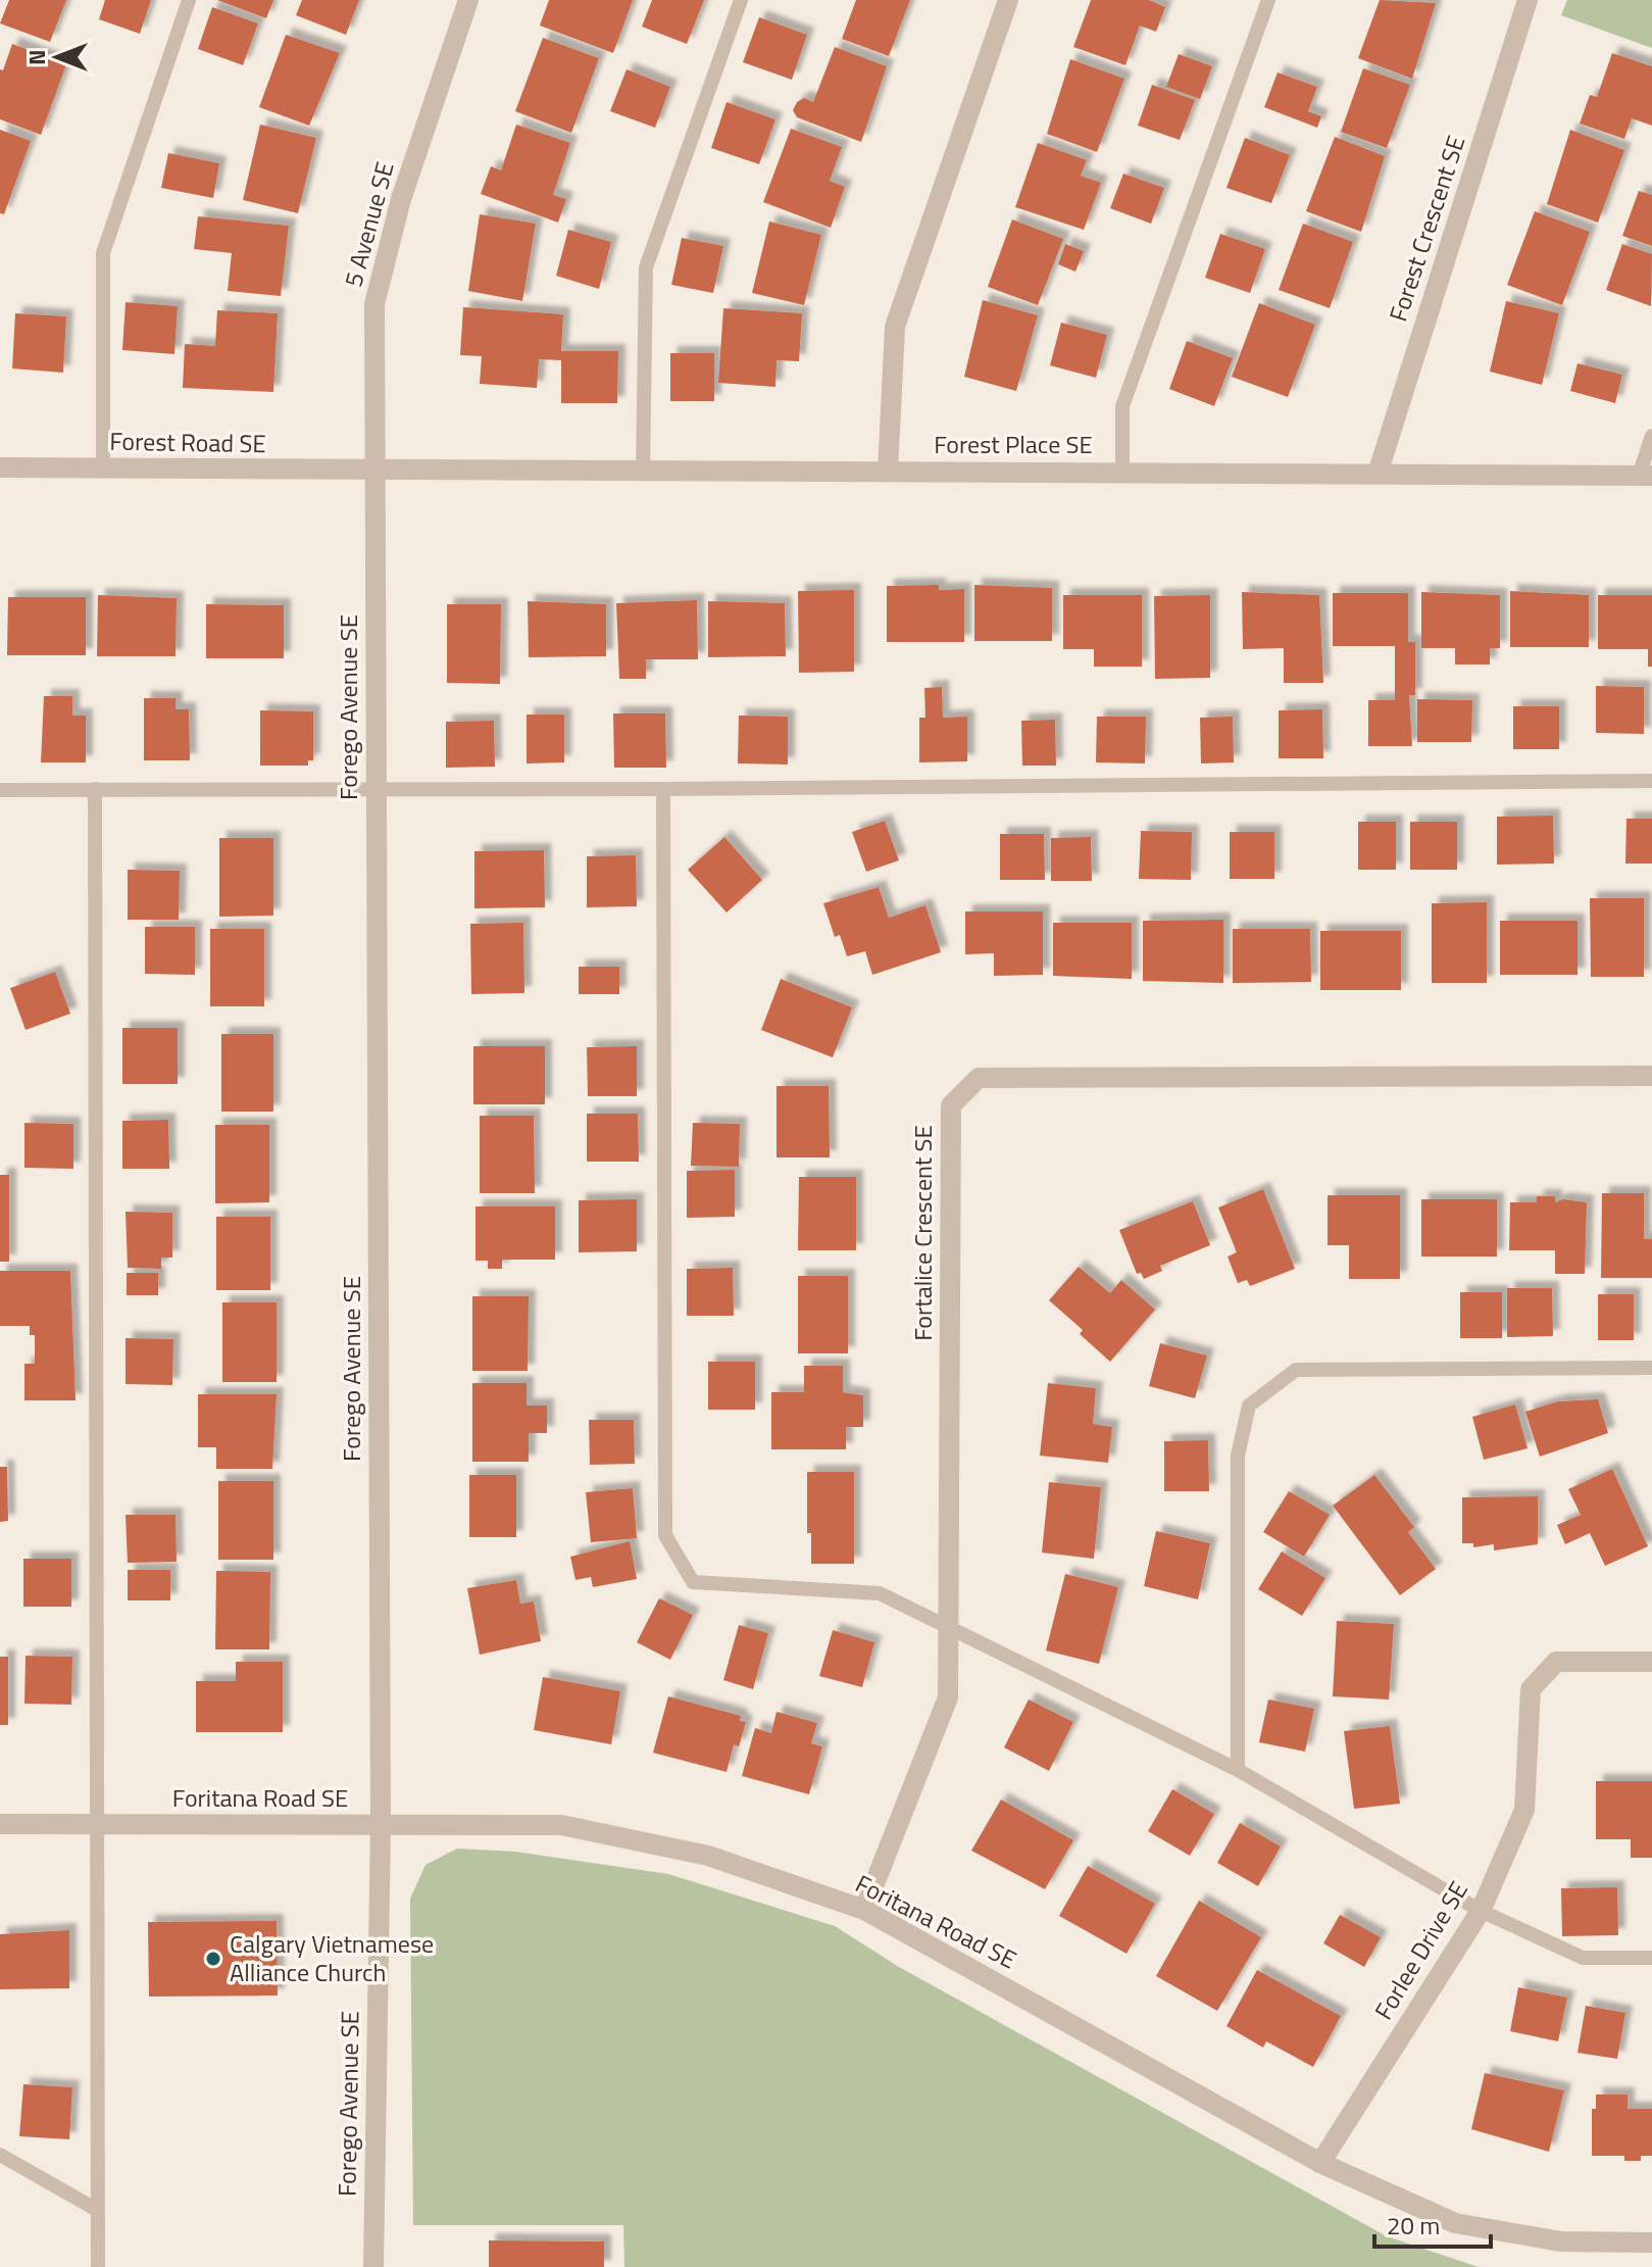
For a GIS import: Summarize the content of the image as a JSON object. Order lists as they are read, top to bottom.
{
  "streets": {
    "street": [
      "5 Avenue SE",
      "Forest Crescent SE",
      "Forest Road SE",
      "Forest Place SE",
      "Forego Avenue SE",
      "Fortalice Crescent SE",
      "Foritana Road SE",
      "Forlee Drive SE"
    ]
  },
  "crossings": [
    ["5 Avenue SE", "Forest Road SE"],
    ["5 Avenue SE", "Forest Place SE"],
    ["5 Avenue SE", "Forego Avenue SE"],
    ["Forest Crescent SE", "Forest Place SE"],
    ["Forest Road SE", "Forest Place SE"],
    ["Forest Road SE", "Forego Avenue SE"],
    ["Forest Place SE", "Forego Avenue SE"],
    ["Forego Avenue SE", "Foritana Road SE"],
    ["Fortalice Crescent SE", "Foritana Road SE"],
    ["Foritana Road SE", "Forlee Drive SE"]
  ],
  "places": ["Calgary Vietnamese Alliance Church"],
  "scale_bar": "20 m",
  "north": "left"
}
